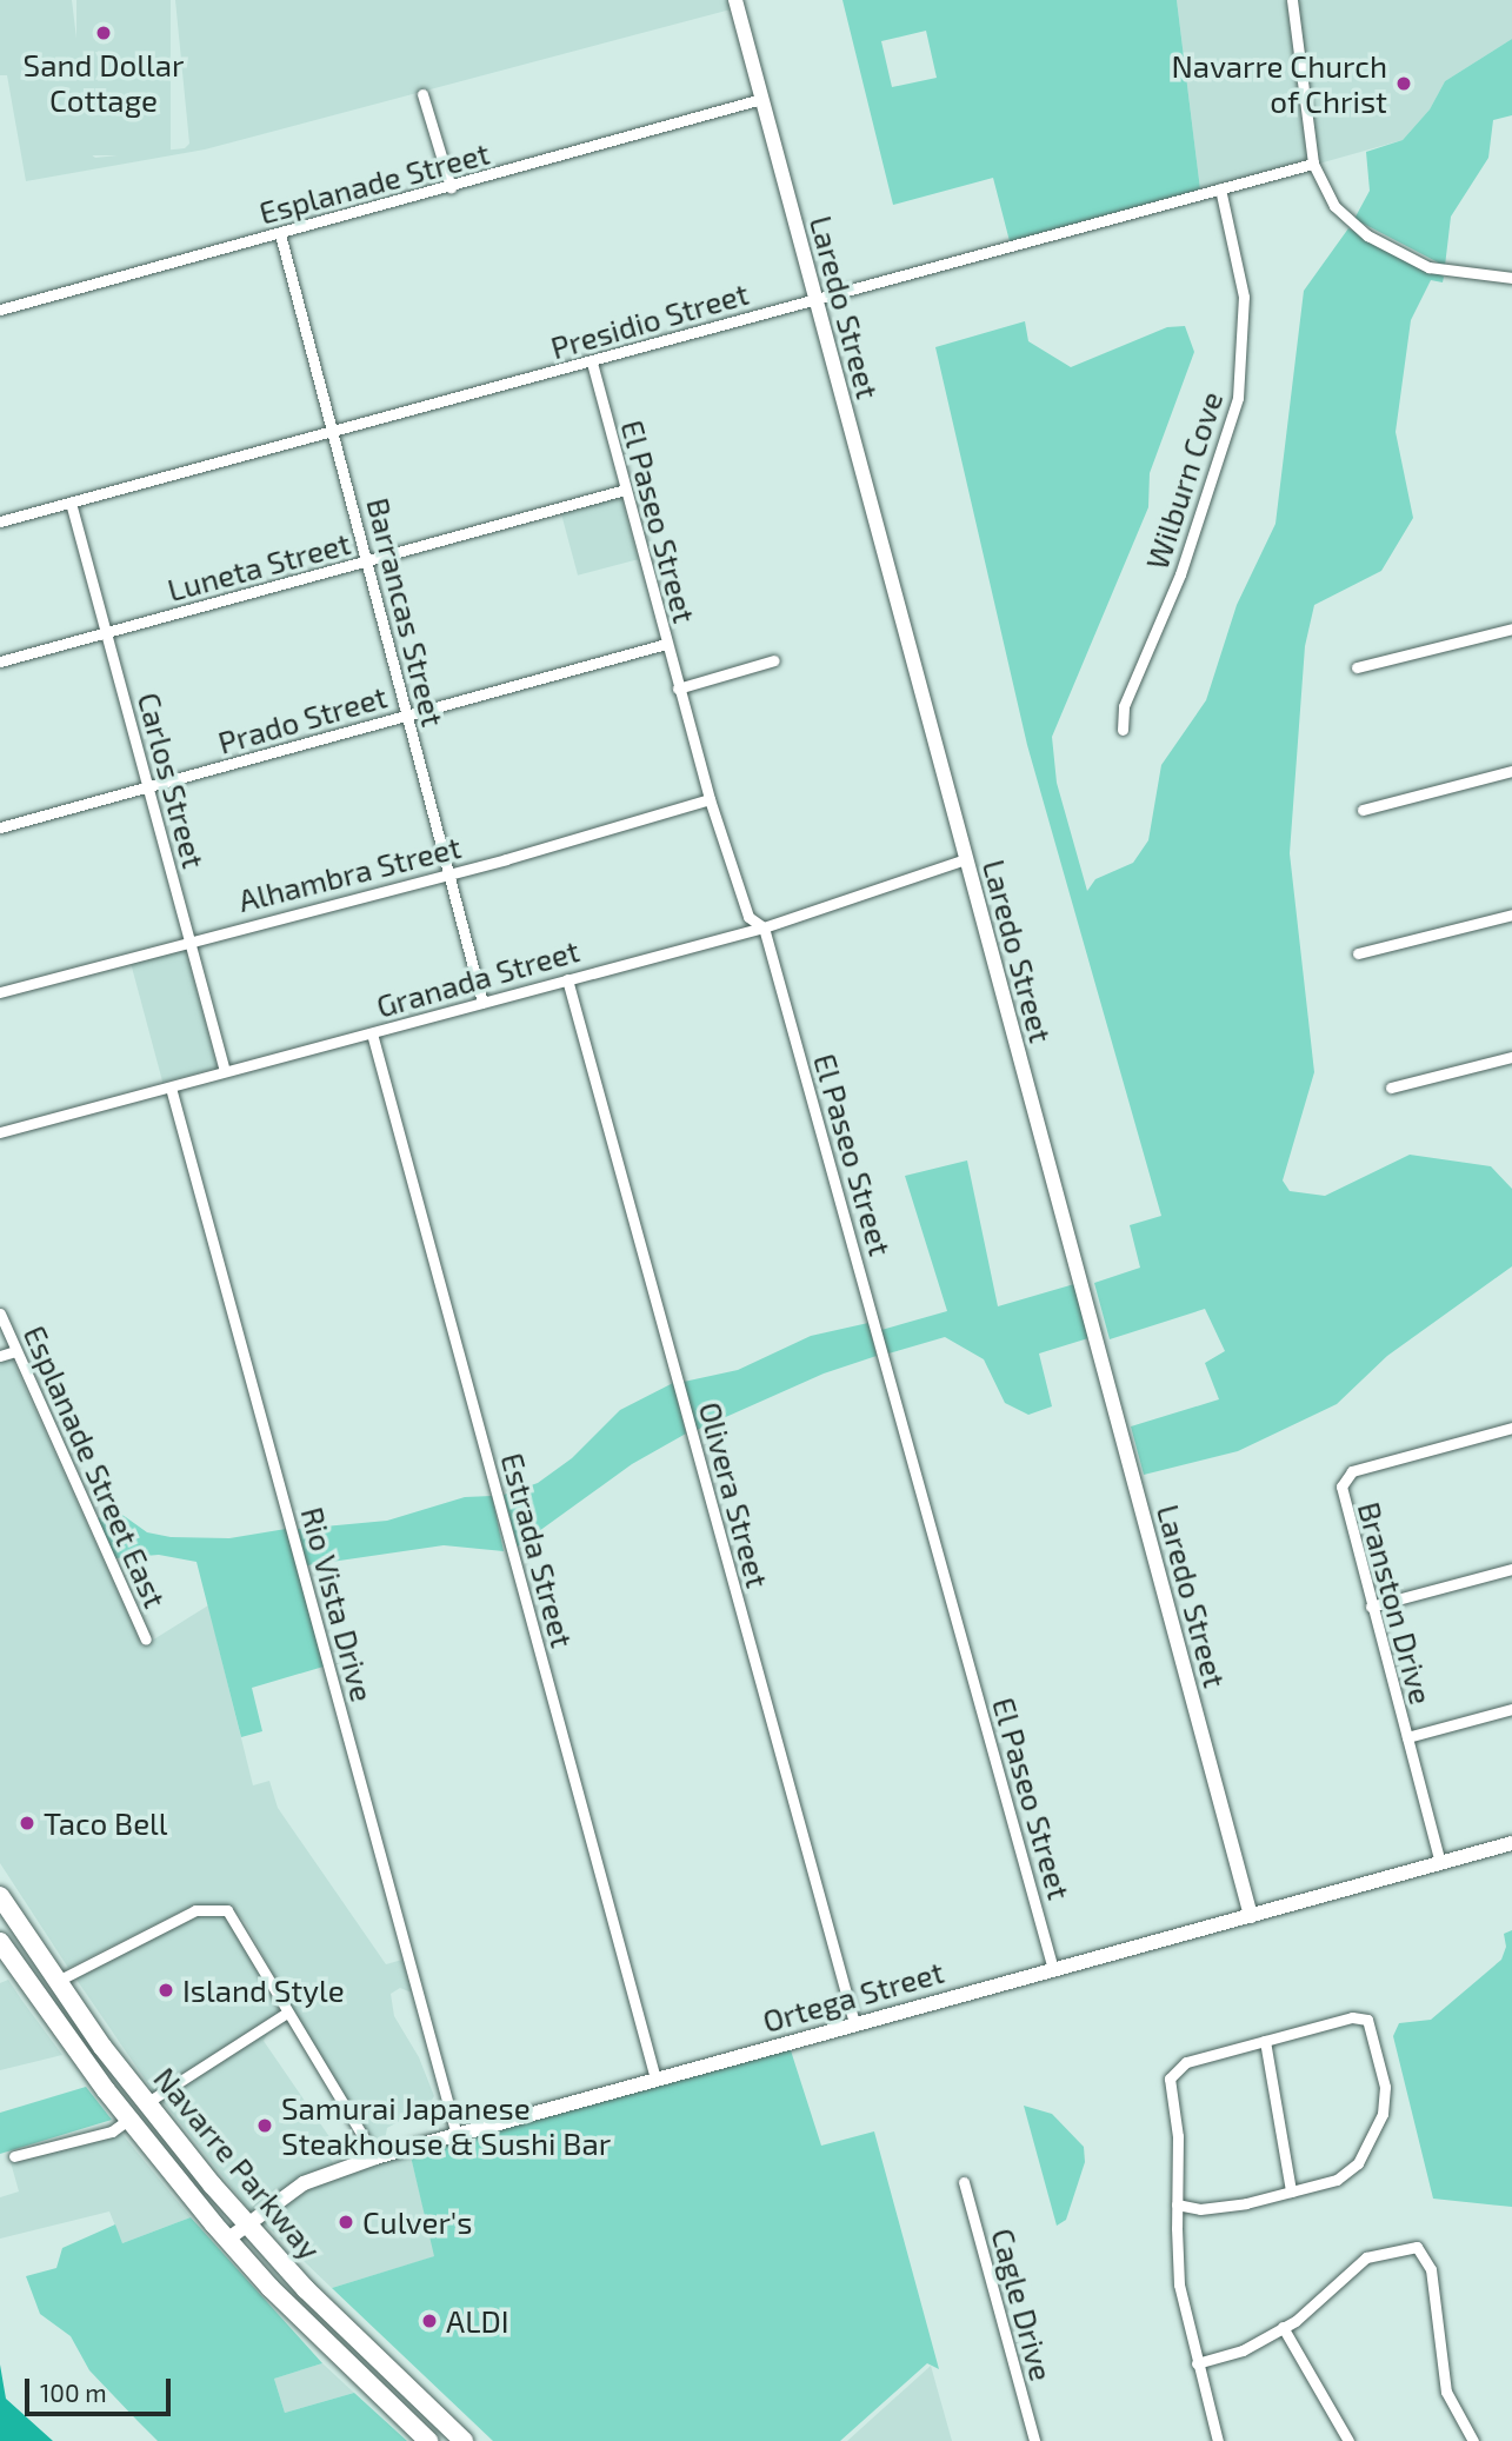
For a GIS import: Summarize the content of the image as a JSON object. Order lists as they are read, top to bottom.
{
  "streets": {
    "highway": ["Navarre Parkway"],
    "street": [
      "Esplanade Street",
      "Laredo Street",
      "Presidio Street",
      "Wilburn Cove",
      "El Paseo Street",
      "Luneta Street",
      "Barrancas Street",
      "Prado Street",
      "Carlos Street",
      "Alhambra Street",
      "Granada Street",
      "Esplanade Street East",
      "Olivera Street",
      "Estrada Street",
      "Branston Drive",
      "Rio Vista Drive",
      "Ortega Street",
      "Cagle Drive"
    ]
  },
  "crossings": [
    ["Esplanade Street", "Laredo Street"],
    ["Esplanade Street", "Barrancas Street"],
    ["Laredo Street", "Presidio Street"],
    ["Laredo Street", "Granada Street"],
    ["Laredo Street", "Ortega Street"],
    ["Presidio Street", "Wilburn Cove"],
    ["Presidio Street", "El Paseo Street"],
    ["Presidio Street", "Barrancas Street"],
    ["Presidio Street", "Carlos Street"],
    ["El Paseo Street", "Luneta Street"],
    ["El Paseo Street", "Prado Street"],
    ["El Paseo Street", "Alhambra Street"],
    ["El Paseo Street", "Granada Street"],
    ["El Paseo Street", "Ortega Street"],
    ["Luneta Street", "Barrancas Street"],
    ["Luneta Street", "Carlos Street"],
    ["Barrancas Street", "Prado Street"],
    ["Barrancas Street", "Alhambra Street"],
    ["Barrancas Street", "Granada Street"],
    ["Prado Street", "Carlos Street"],
    ["Carlos Street", "Alhambra Street"],
    ["Carlos Street", "Granada Street"],
    ["Granada Street", "Olivera Street"],
    ["Granada Street", "Estrada Street"],
    ["Granada Street", "Rio Vista Drive"],
    ["Olivera Street", "Ortega Street"],
    ["Estrada Street", "Ortega Street"],
    ["Branston Drive", "Ortega Street"],
    ["Rio Vista Drive", "Ortega Street"],
    ["Ortega Street", "Navarre Parkway"]
  ],
  "places": [
    "Sand Dollar Cottage",
    "Navarre Church of Christ",
    "Taco Bell",
    "Island Style",
    "Samurai Japanese Steakhouse & Sushi Bar",
    "Culver's",
    "ALDI"
  ],
  "scale_bar": "100 m"
}
